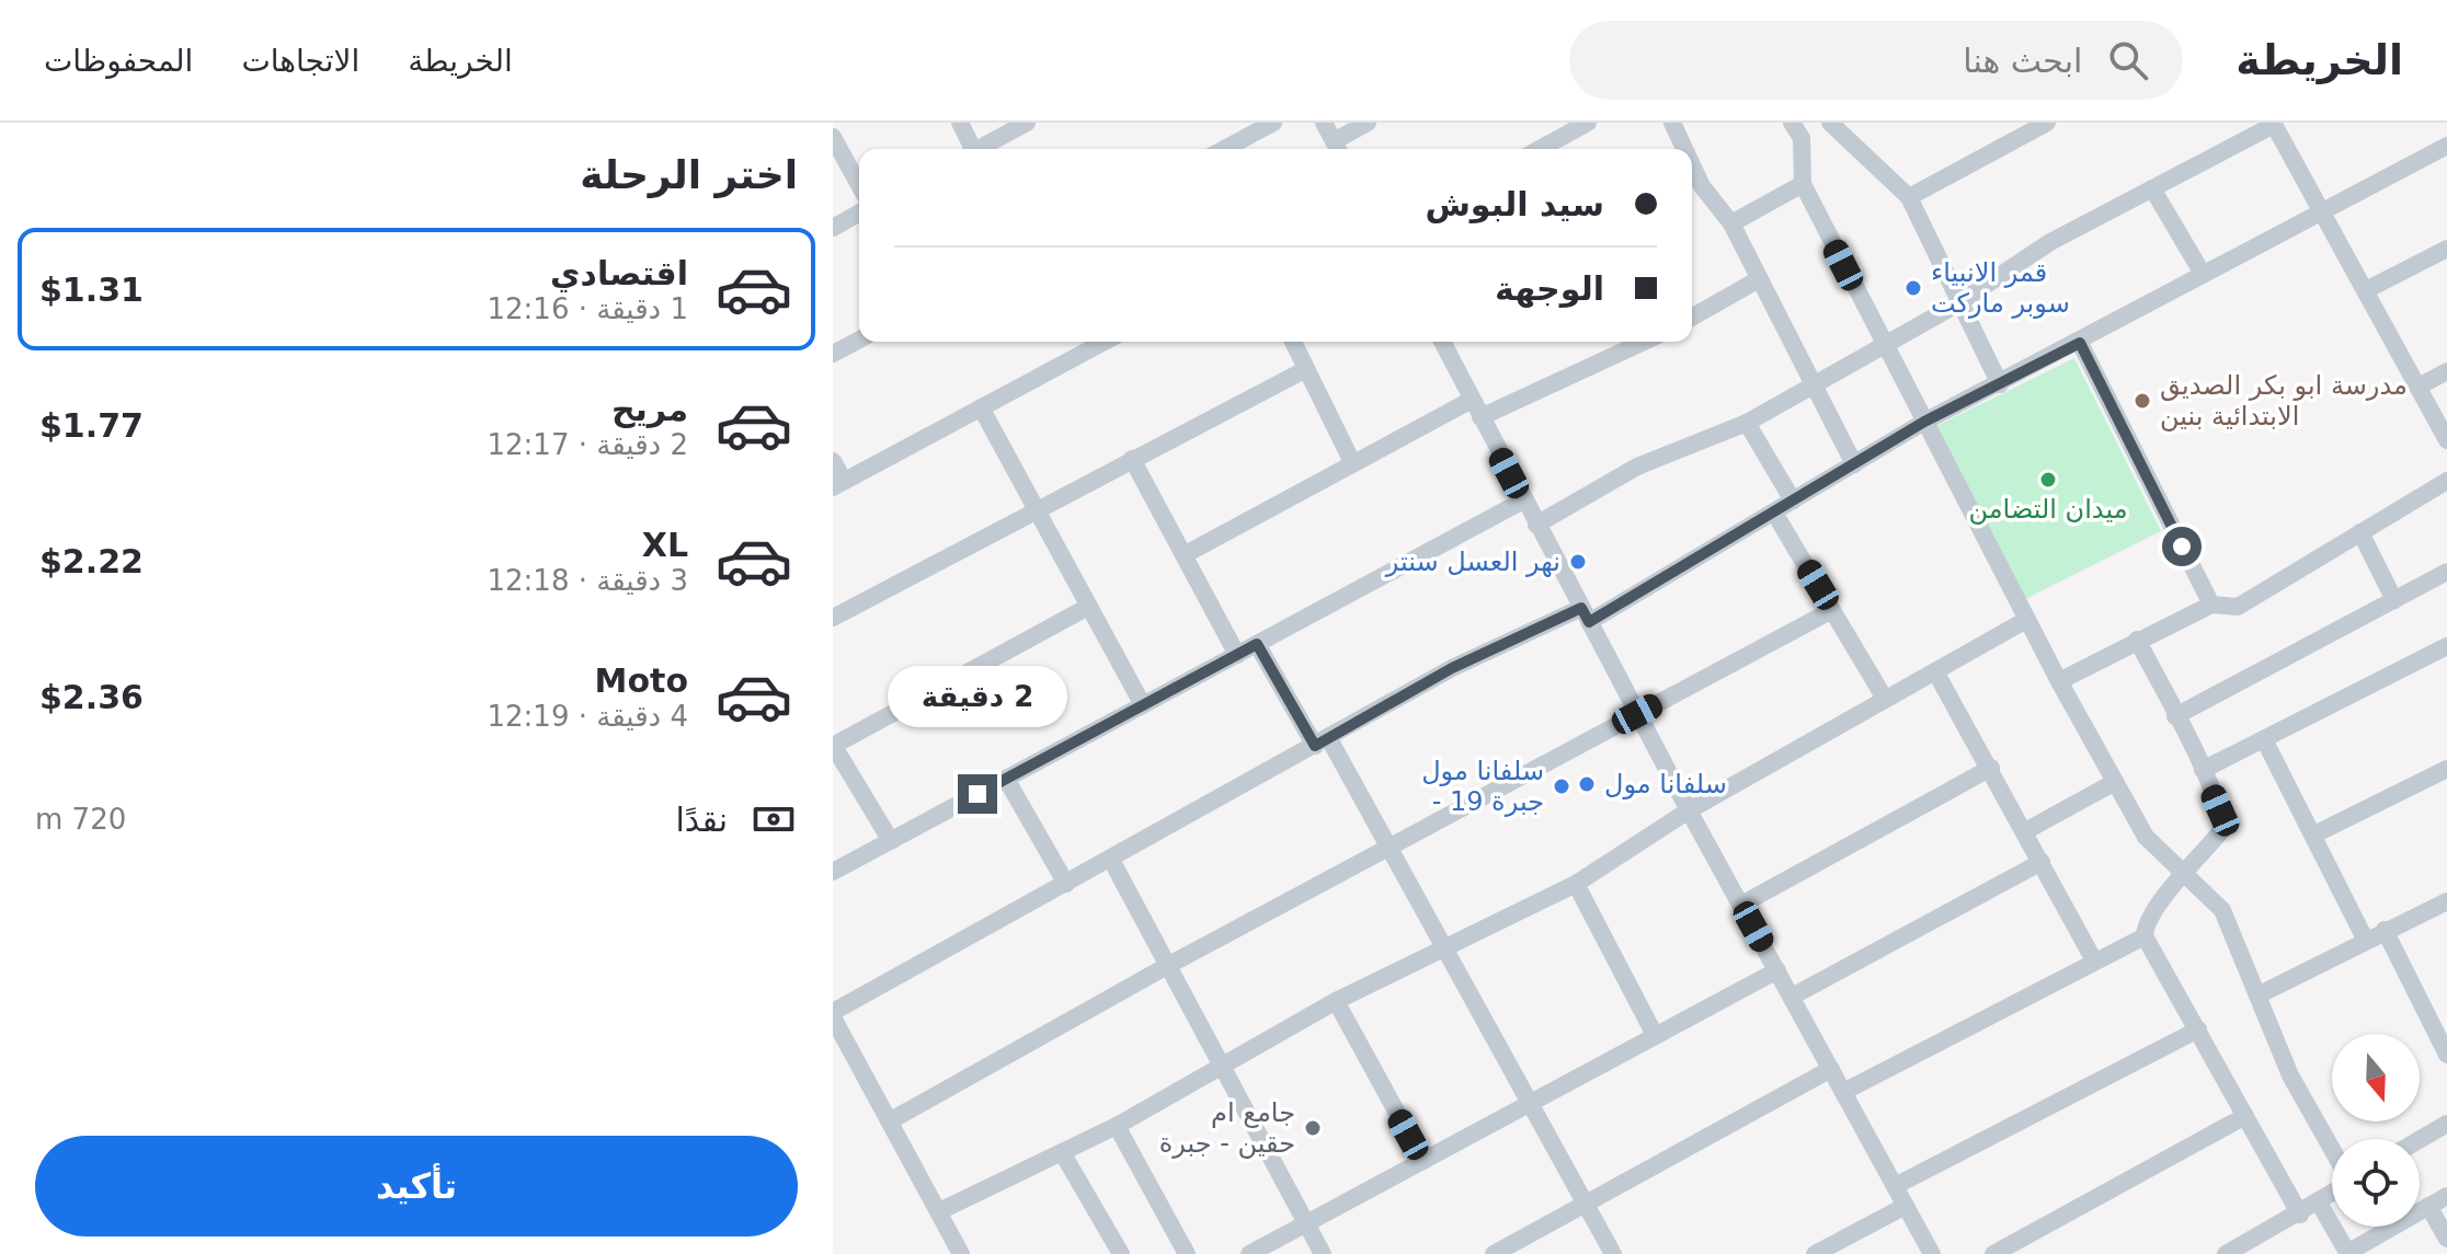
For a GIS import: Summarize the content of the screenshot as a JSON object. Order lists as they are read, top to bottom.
{
  "places": [
    "قمر الانبياء سوبر ماركت",
    "مدرسة ابو بكر الصديق الابتدائية بنين",
    "ميدان التضامن",
    "نهر العسل سنتر",
    "سلفانا مول",
    "سلفانا مول - جبرة 19",
    "جامع ام حقين - جبرة"
  ],
  "north": "bottom",
  "page": {
    "header": "الخريطة",
    "search": "ابحث هنا",
    "nav": ["الخريطة", "الاتجاهات", "المحفوظات"],
    "heading": "اختر الرحلة",
    "banner": ["سيد البوش", "الوجهة"],
    "list": [
      {
        "name": "اقتصادي",
        "note": "1 دقيقة · 12:16",
        "value": "$1.31"
      },
      {
        "name": "مريح",
        "note": "2 دقيقة · 12:17",
        "value": "$1.77"
      },
      {
        "name": "XL",
        "note": "3 دقيقة · 12:18",
        "value": "$2.22"
      },
      {
        "name": "Moto",
        "note": "4 دقيقة · 12:19",
        "value": "$2.36"
      }
    ],
    "bubble": "2 دقيقة",
    "pay": ["نقدًا", "720 m"],
    "buttons": "تأكيد"
  }
}
